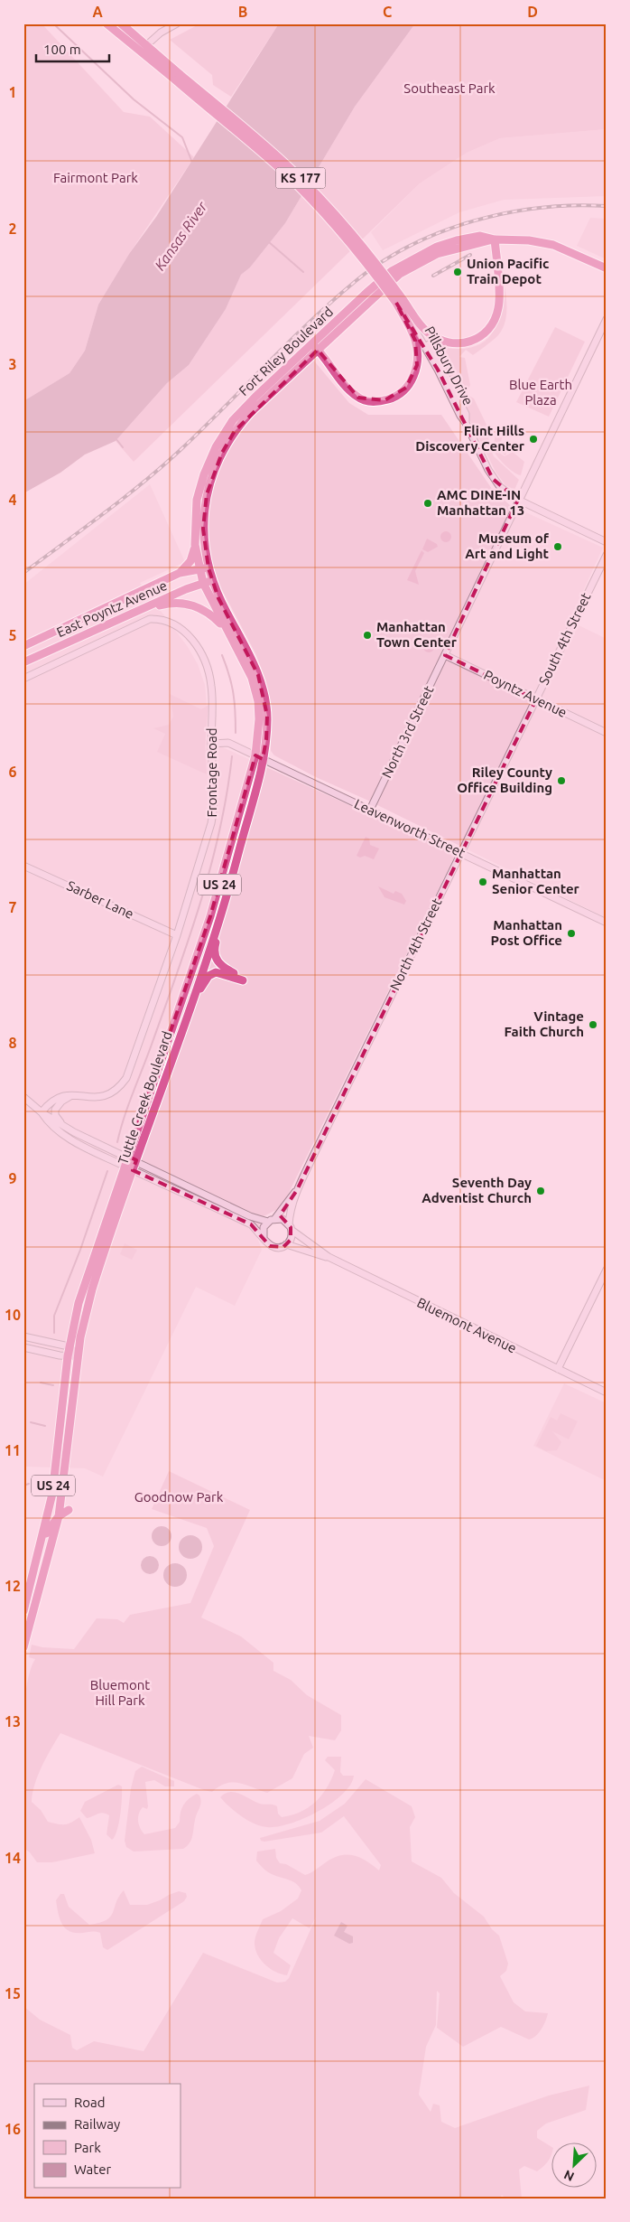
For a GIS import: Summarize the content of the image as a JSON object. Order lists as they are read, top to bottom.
{
  "streets": {
    "highway": [
      "KS 177",
      "Fort Riley Boulevard",
      "Pillsbury Drive",
      "East Poyntz Avenue",
      "US 24",
      "Tuttle Creek Boulevard"
    ],
    "street": [
      "South 4th Street",
      "Poyntz Avenue",
      "North 3rd Street",
      "Frontage Road",
      "Leavenworth Street",
      "Sarber Lane",
      "North 4th Street",
      "Bluemont Avenue"
    ]
  },
  "crossings": [
    ["KS 177", "Fort Riley Boulevard"],
    ["KS 177", "Pillsbury Drive"],
    ["Fort Riley Boulevard", "East Poyntz Avenue"],
    ["Fort Riley Boulevard", "Tuttle Creek Boulevard"],
    ["Pillsbury Drive", "North 3rd Street"],
    ["East Poyntz Avenue", "US 24"],
    ["East Poyntz Avenue", "Tuttle Creek Boulevard"],
    ["South 4th Street", "Poyntz Avenue"],
    ["South 4th Street", "North 4th Street"],
    ["Poyntz Avenue", "North 3rd Street"],
    ["Poyntz Avenue", "North 4th Street"],
    ["North 3rd Street", "Leavenworth Street"],
    ["Frontage Road", "Leavenworth Street"],
    ["Frontage Road", "Sarber Lane"],
    ["Leavenworth Street", "North 4th Street"],
    ["Leavenworth Street", "Tuttle Creek Boulevard"],
    ["US 24", "Tuttle Creek Boulevard"],
    ["North 4th Street", "Bluemont Avenue"]
  ],
  "water": ["Kansas River"],
  "parks": [
    "Southeast Park",
    "Fairmont Park",
    "Blue Earth Plaza",
    "Goodnow Park",
    "Bluemont Hill Park"
  ],
  "places": [
    "Union Pacific Train Depot",
    "Flint Hills Discovery Center",
    "AMC DINE-IN Manhattan 13",
    "Museum of Art and Light",
    "Manhattan Town Center",
    "Riley County Office Building",
    "Manhattan Senior Center",
    "Manhattan Post Office",
    "Vintage Faith Church",
    "Seventh Day Adventist Church"
  ],
  "legend": [
    "Road",
    "Railway",
    "Park",
    "Water"
  ],
  "scale_bar": "100 m",
  "north": "bottom left",
  "grid": {
    "columns": [
      "A",
      "B",
      "C",
      "D"
    ],
    "rows": [
      "1",
      "2",
      "3",
      "4",
      "5",
      "6",
      "7",
      "8",
      "9",
      "10",
      "11",
      "12",
      "13",
      "14",
      "15",
      "16"
    ]
  }
}
